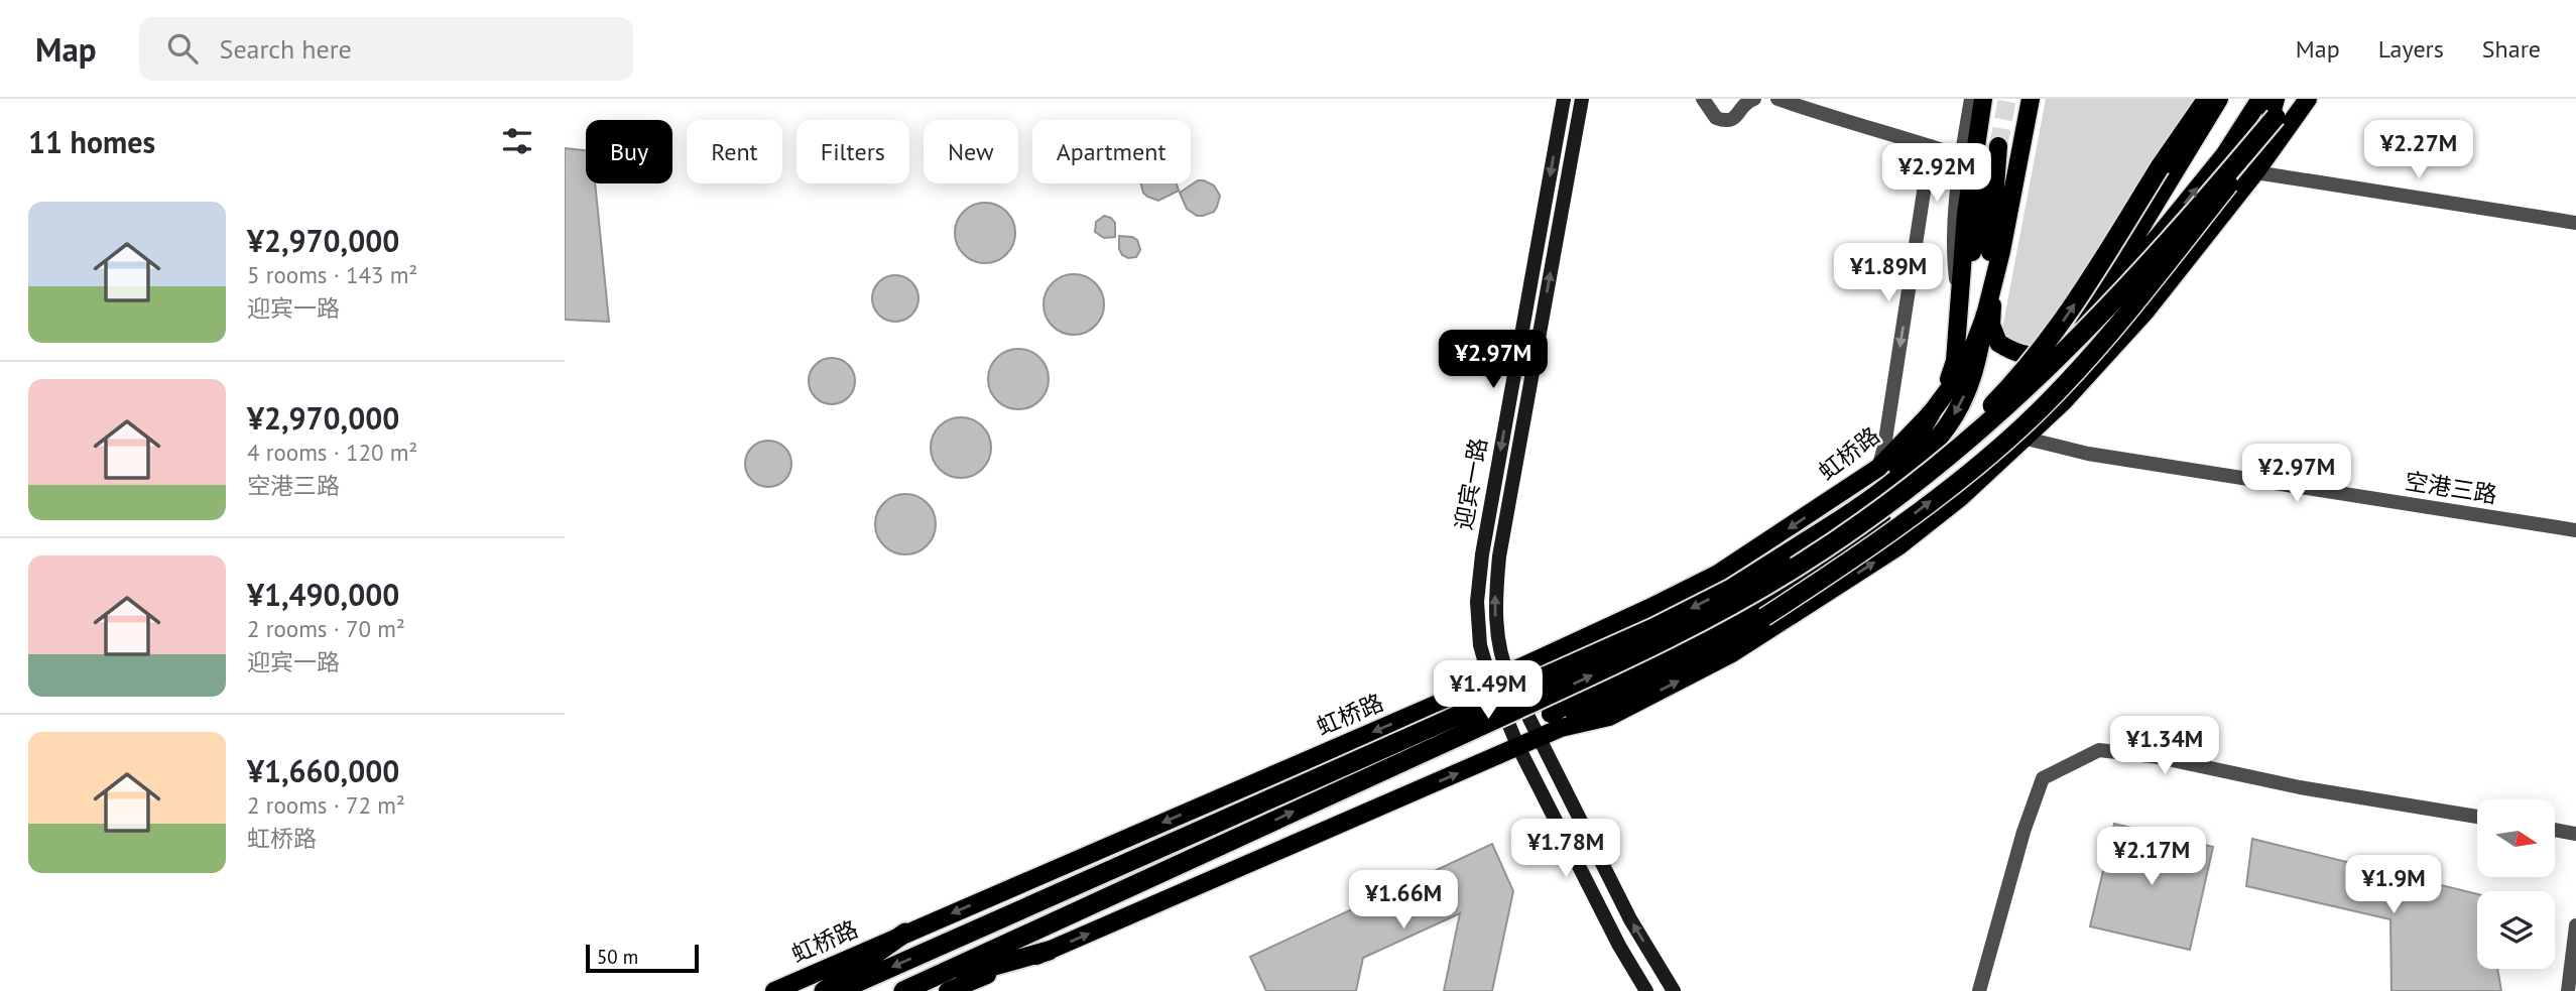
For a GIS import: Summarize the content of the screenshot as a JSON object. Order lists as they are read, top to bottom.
{
  "streets": {
    "main road": ["虹桥路", "迎宾一路"],
    "street": ["空港三路"]
  },
  "crossings": [
    ["虹桥路", "迎宾一路"]
  ],
  "scale_bar": "50 m",
  "north": "right",
  "page": {
    "header": "Map",
    "search": "Search here",
    "nav": ["Map", "Layers", "Share"],
    "heading": "11 homes",
    "price": [
      "¥2.27M",
      "¥2.92M",
      "¥1.89M",
      "¥2.97M",
      "¥2.97M",
      "¥1.49M",
      "¥1.34M",
      "¥1.78M",
      "¥2.17M",
      "¥1.9M",
      "¥1.66M"
    ],
    "chip": [
      "Buy",
      "Rent",
      "Filters",
      "New",
      "Apartment"
    ],
    "list": [
      {
        "name": "¥2,970,000",
        "note": "5 rooms · 143 m² · 迎宾一路"
      },
      {
        "name": "¥2,970,000",
        "note": "4 rooms · 120 m² · 空港三路"
      },
      {
        "name": "¥1,490,000",
        "note": "2 rooms · 70 m² · 迎宾一路"
      },
      {
        "name": "¥1,660,000",
        "note": "2 rooms · 72 m² · 虹桥路"
      }
    ],
    "scale": "50 m"
  }
}
